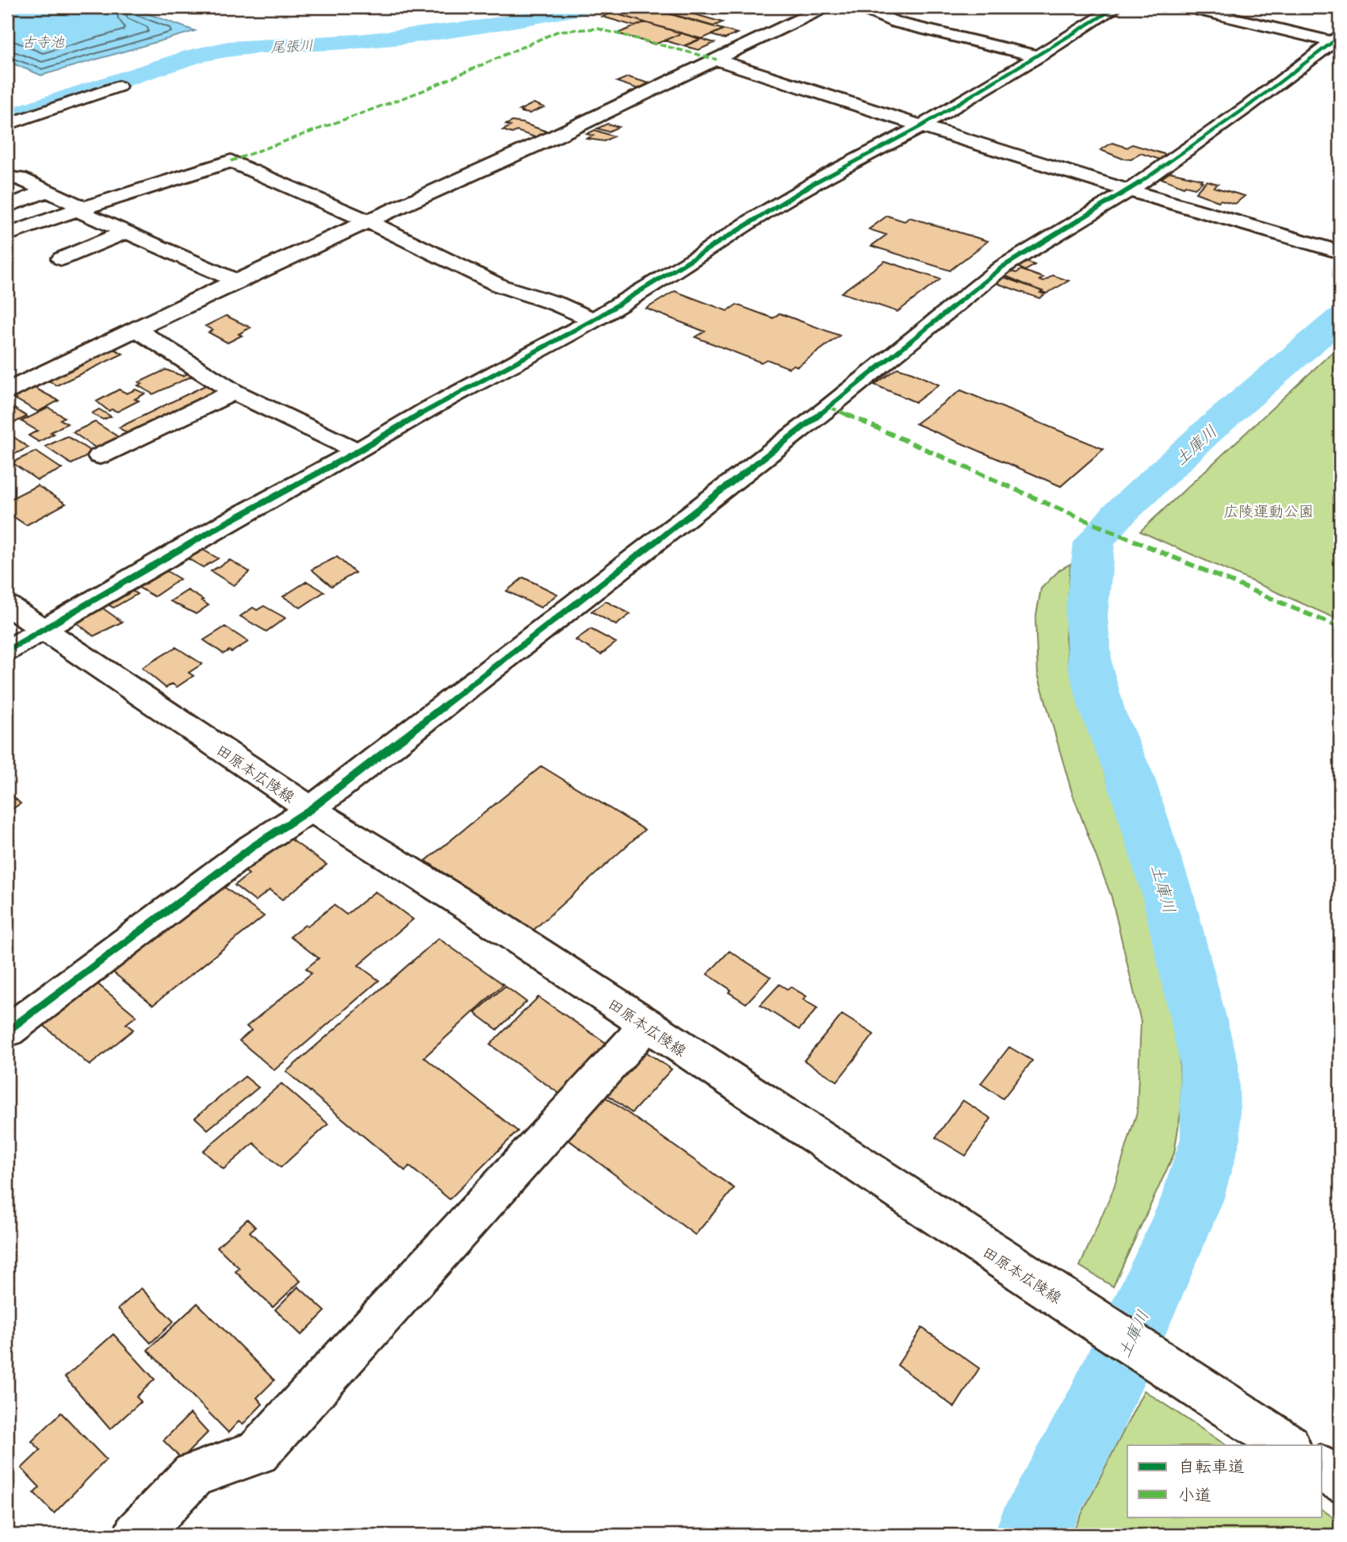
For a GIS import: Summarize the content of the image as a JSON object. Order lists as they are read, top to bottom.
{
  "streets": {
    "street": ["田原本広陵線"]
  },
  "water": ["古寺池", "尾張川", "土庫川"],
  "parks": ["広陵運動公園"],
  "legend": ["自転車道", "小道"]
}
